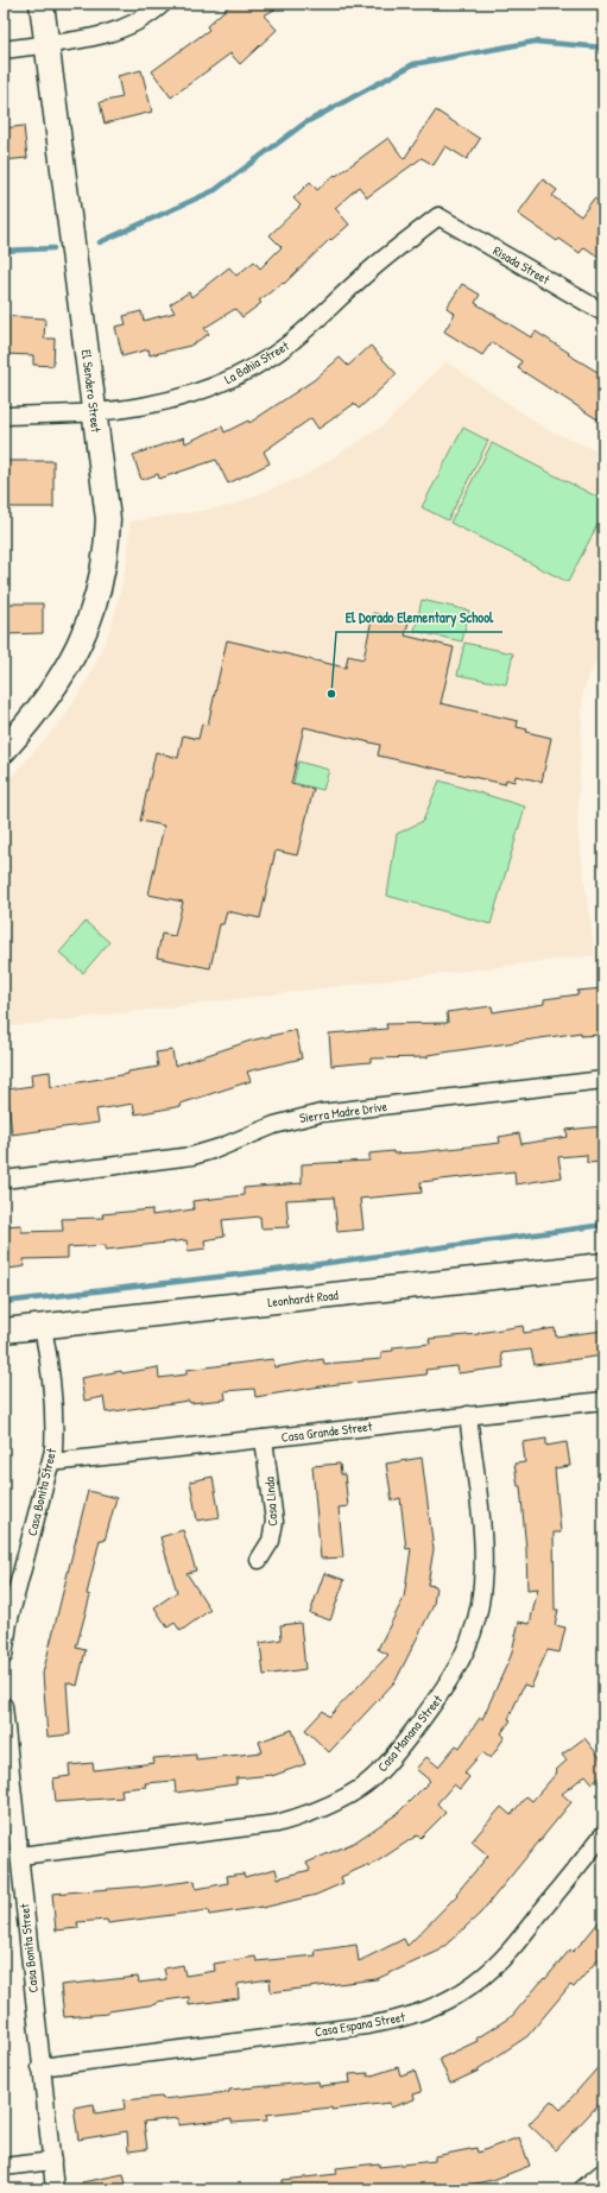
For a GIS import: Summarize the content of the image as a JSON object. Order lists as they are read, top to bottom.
{
  "streets": {
    "street": [
      "Risada Street",
      "La Bahia Street",
      "El Sendero Street",
      "Sierra Madre Drive",
      "Leonhardt Road",
      "Casa Grande Street",
      "Casa Bonita Street",
      "Casa Linda",
      "Casa Manana Street",
      "Casa Espana Street"
    ]
  },
  "crossings": [
    ["Risada Street", "La Bahia Street"],
    ["La Bahia Street", "El Sendero Street"],
    ["Leonhardt Road", "Casa Bonita Street"],
    ["Casa Grande Street", "Casa Bonita Street"],
    ["Casa Grande Street", "Casa Linda"],
    ["Casa Grande Street", "Casa Manana Street"],
    ["Casa Bonita Street", "Casa Manana Street"],
    ["Casa Bonita Street", "Casa Espana Street"]
  ],
  "places": ["El Dorado Elementary School"]
}
